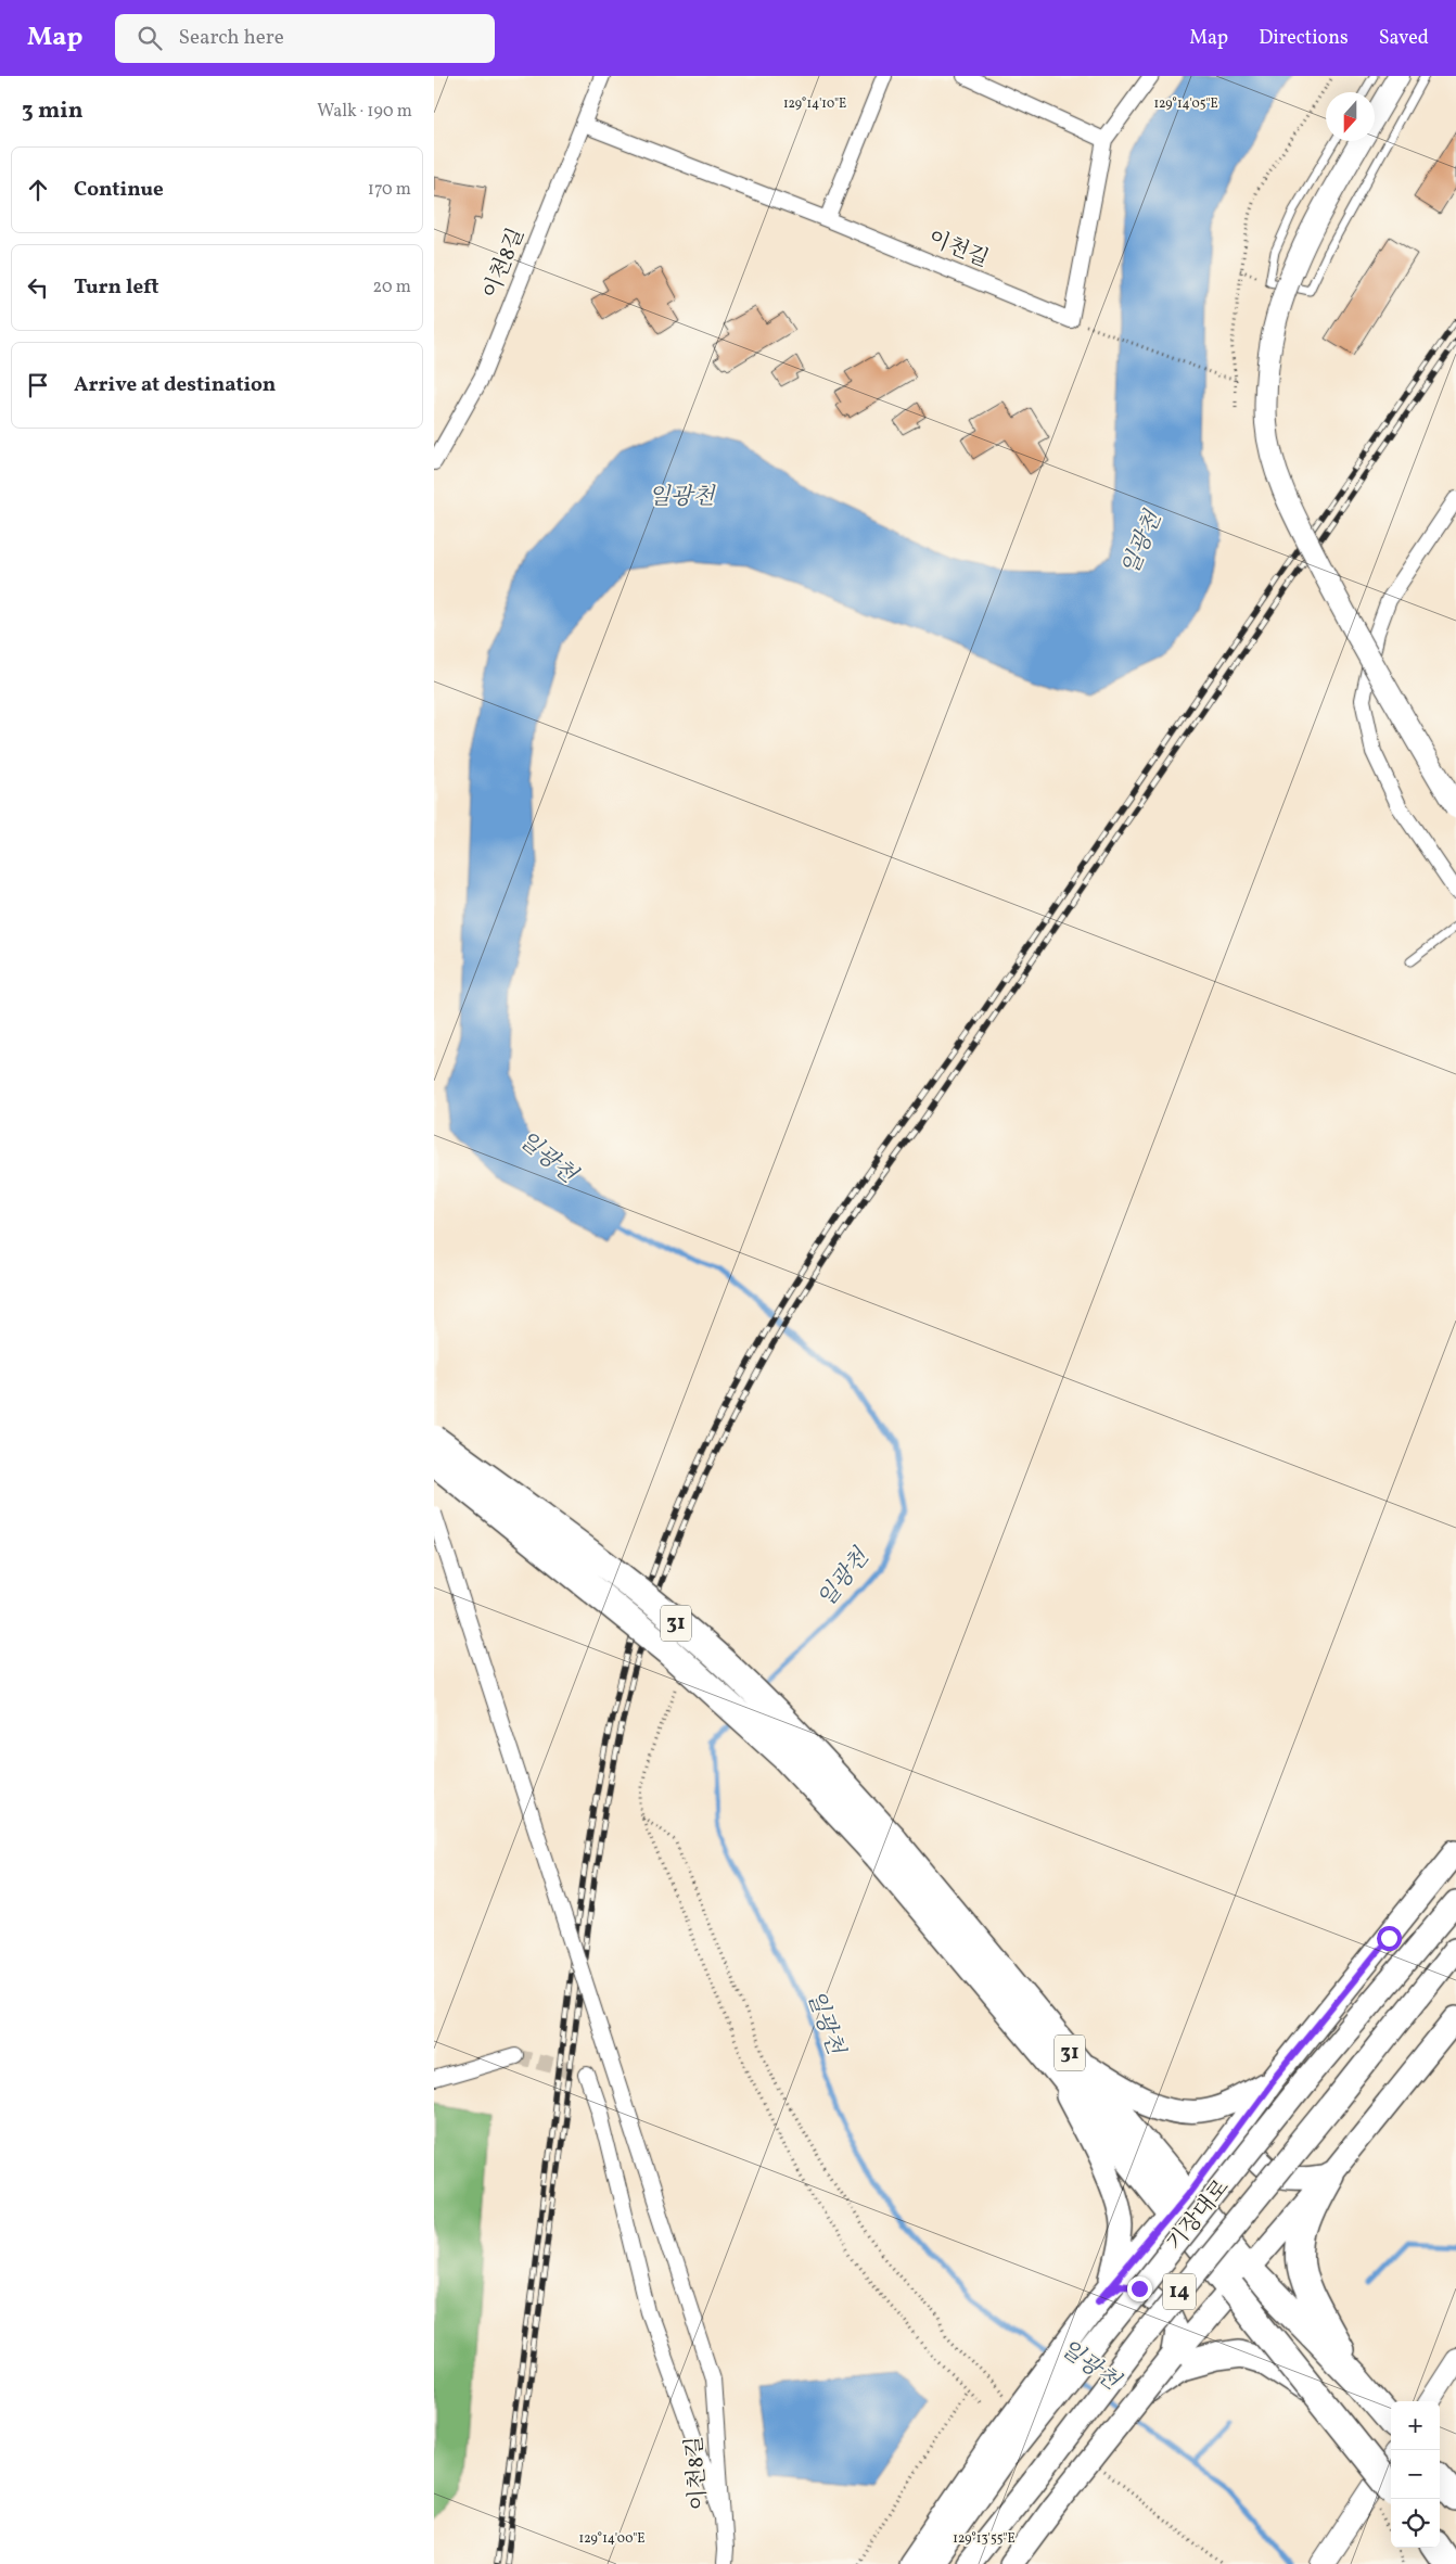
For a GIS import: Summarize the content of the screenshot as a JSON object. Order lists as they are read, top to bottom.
{
  "streets": {
    "highway": ["31"],
    "main road": ["기장대로", "14"],
    "street": ["이천길", "이천8길"]
  },
  "crossings": [
    ["이천길", "이천8길"]
  ],
  "water": ["일광천"],
  "north": "bottom",
  "page": {
    "header": "Map",
    "search": "Search here",
    "nav": ["Map", "Directions", "Saved"],
    "heading": ["3 min", "Walk · 190 m"],
    "list": [
      ["Continue", "170 m"],
      ["Turn left", "20 m"],
      "Arrive at destination"
    ],
    "map_buttons": ["+", "−"]
  },
  "coordinates": [
    "129°14'05\"E",
    "129°14'10\"E",
    "129°14'00\"E",
    "129°13'55\"E"
  ]
}
